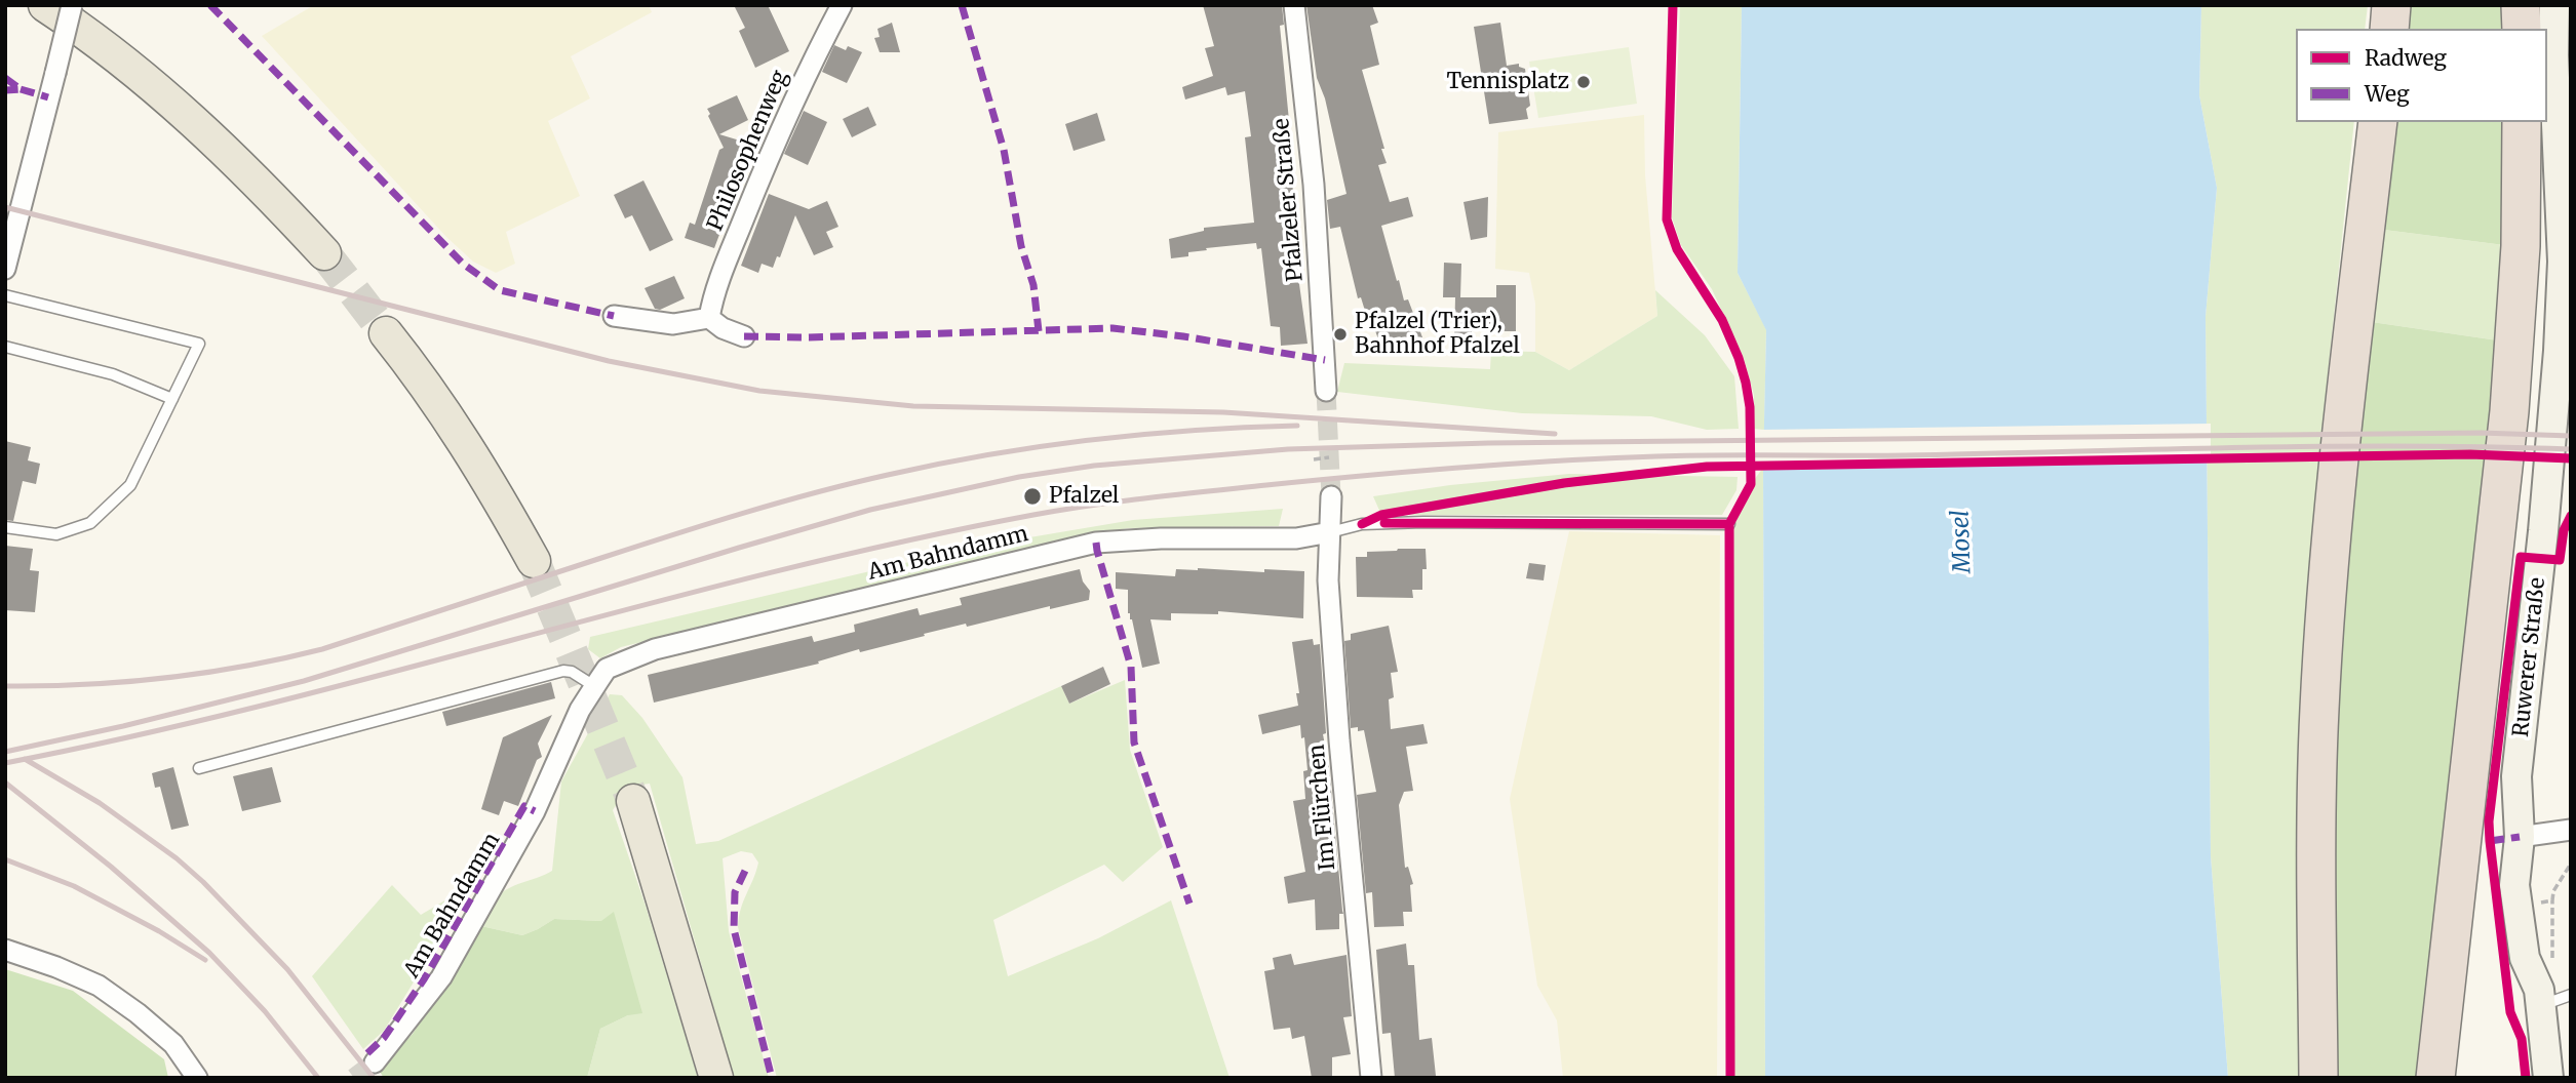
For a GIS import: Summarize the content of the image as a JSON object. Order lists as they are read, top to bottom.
{
  "streets": {
    "main road": ["Ruwerer Straße"],
    "street": [
      "Philosophenweg",
      "Pfalzeler Straße",
      "Am Bahndamm",
      "Im Flürchen"
    ]
  },
  "crossings": [
    ["Am Bahndamm", "Im Flürchen"]
  ],
  "water": ["Mosel"],
  "places": ["Tennisplatz", "Pfalzel (Trier), Bahnhof Pfalzel", "Pfalzel"],
  "legend": ["Radweg", "Weg"]
}
